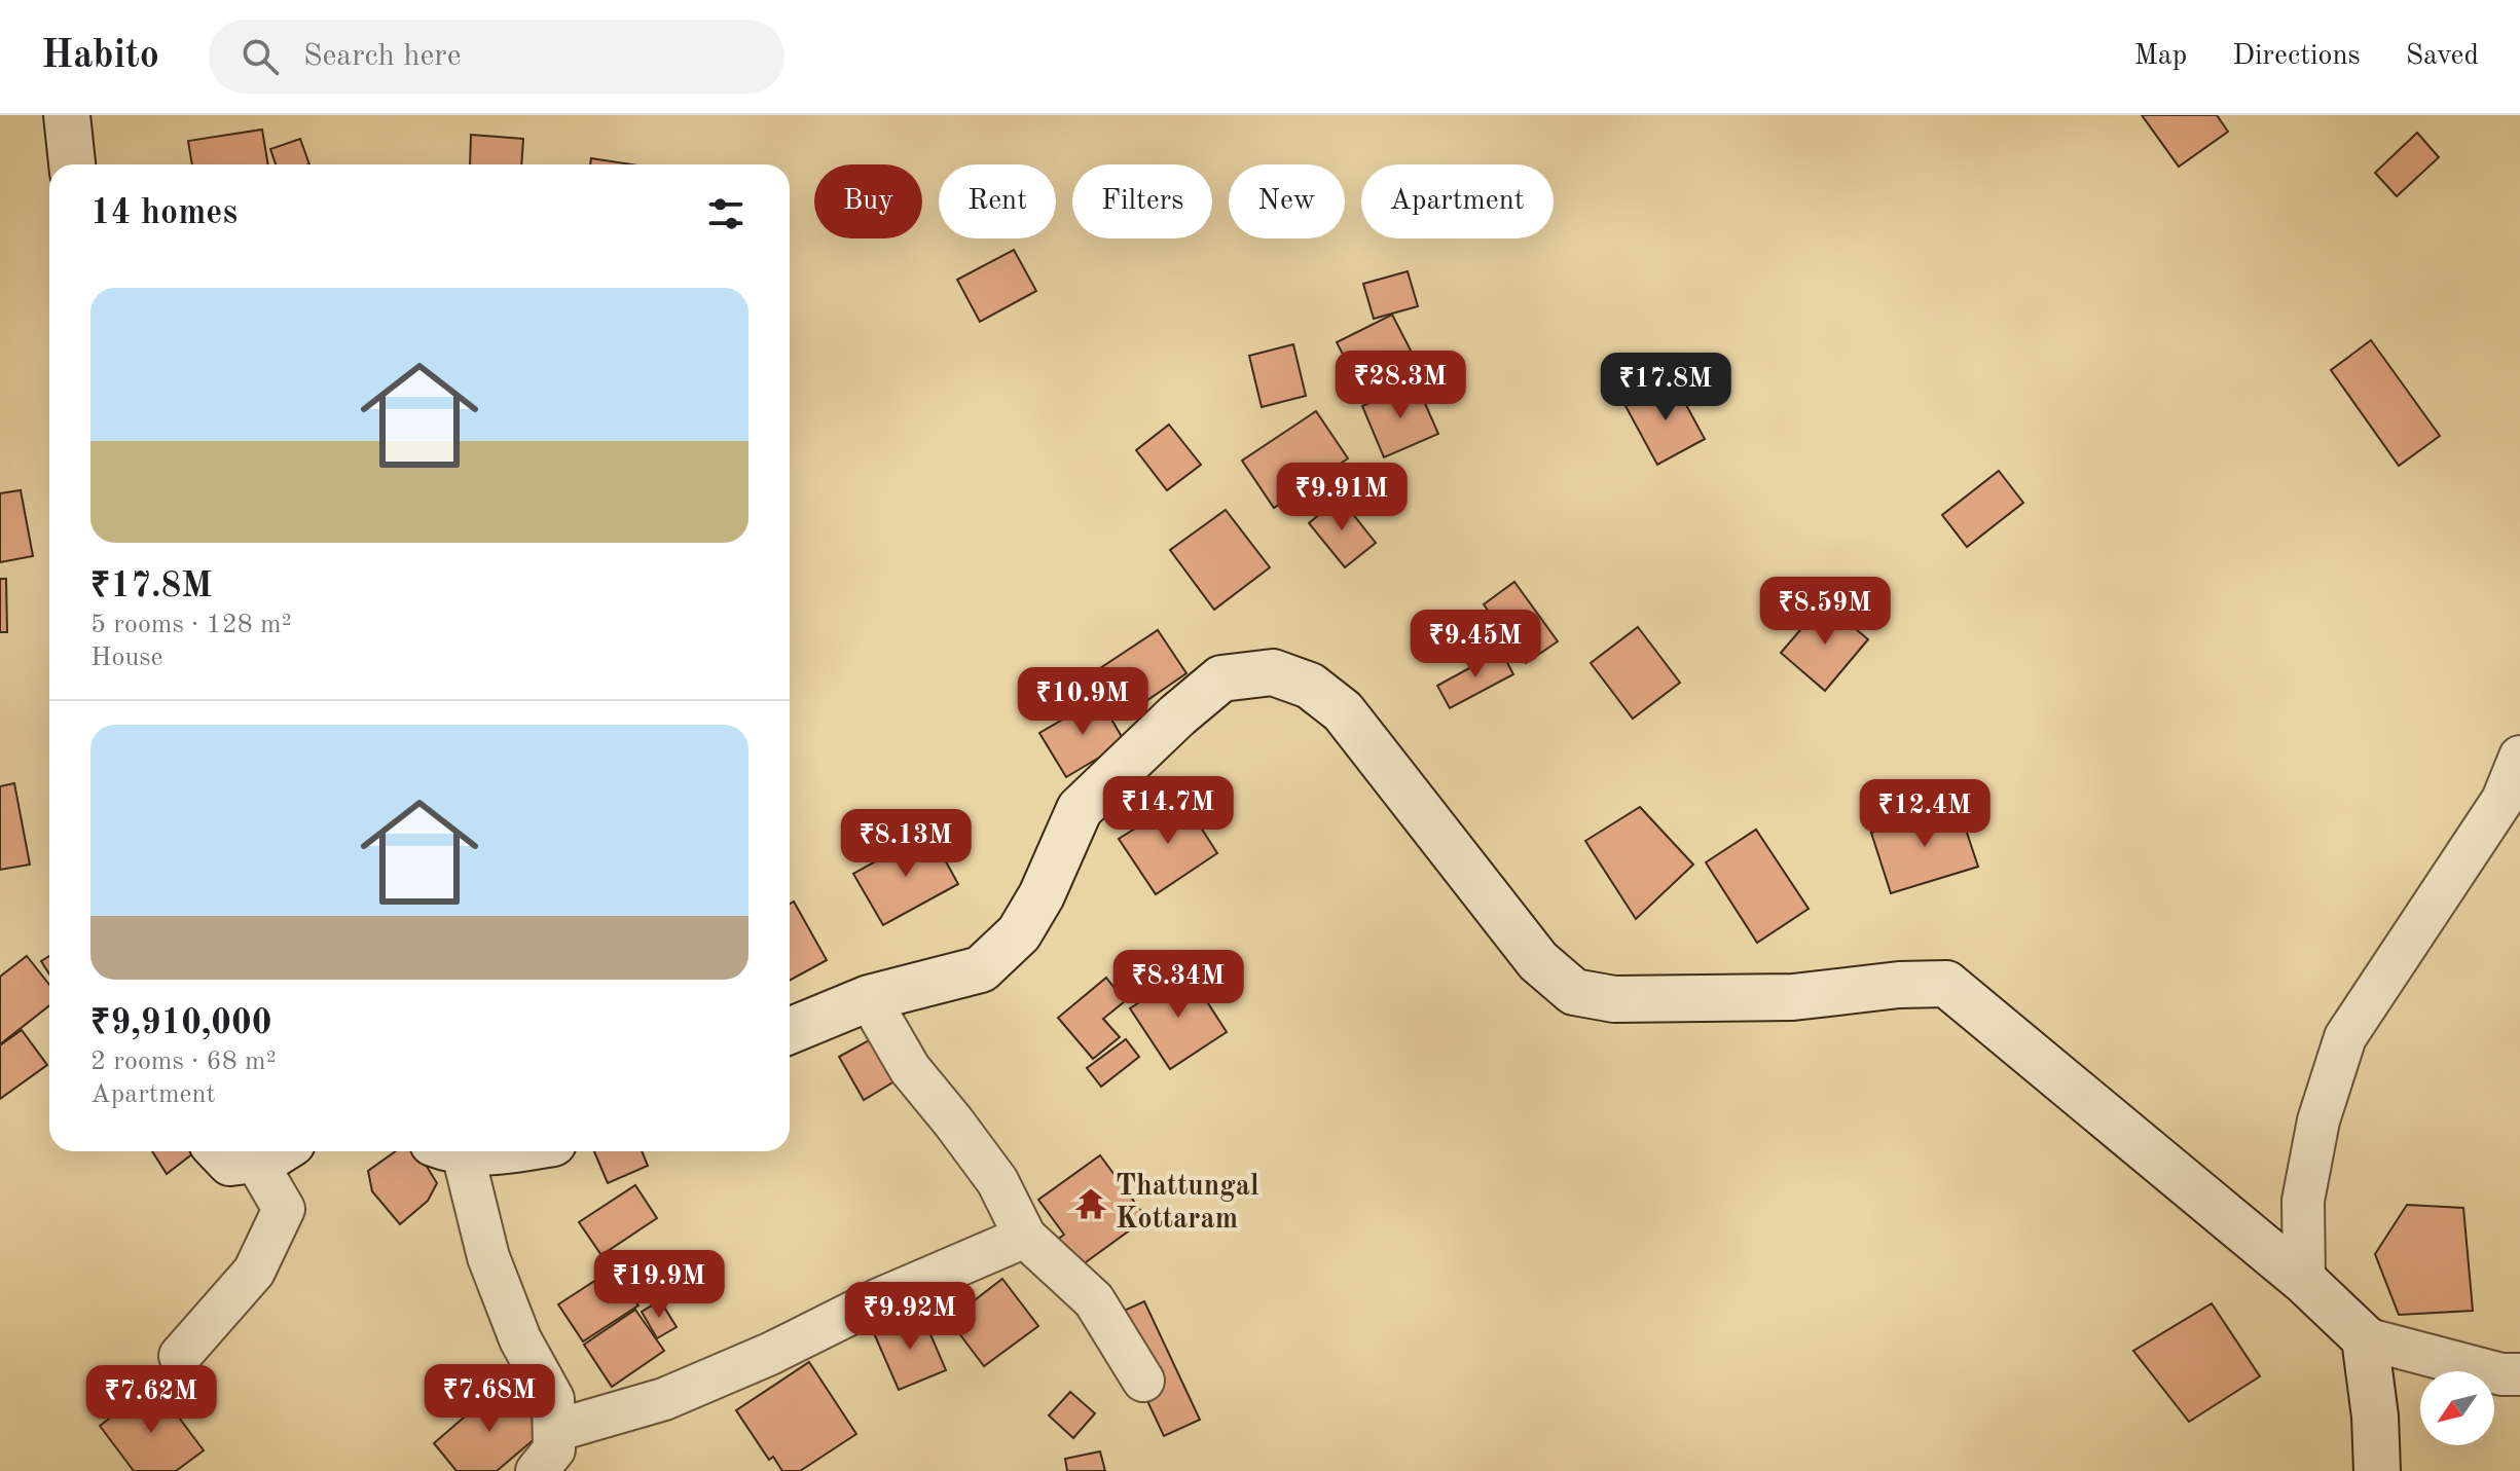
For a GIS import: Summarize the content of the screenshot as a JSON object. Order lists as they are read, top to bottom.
{
  "places": {
    "temple": ["Thattungal Kottaram"]
  },
  "north": "bottom left",
  "page": {
    "header": "Habito",
    "search": "Search here",
    "nav": ["Map", "Directions", "Saved"],
    "chip": [
      "Buy",
      "Rent",
      "Filters",
      "New",
      "Apartment"
    ],
    "heading": "14 homes",
    "list": [
      {
        "name": "₹17.8M",
        "note": "5 rooms · 128 m² · House"
      },
      {
        "name": "₹9,910,000",
        "note": "2 rooms · 68 m² · Apartment"
      }
    ],
    "price": [
      "₹28.3M",
      "₹17.8M",
      "₹9.91M",
      "₹8.59M",
      "₹9.45M",
      "₹10.9M",
      "₹14.7M",
      "₹12.4M",
      "₹8.13M",
      "₹8.34M",
      "₹19.9M",
      "₹9.92M",
      "₹7.68M",
      "₹7.62M"
    ]
  }
}
